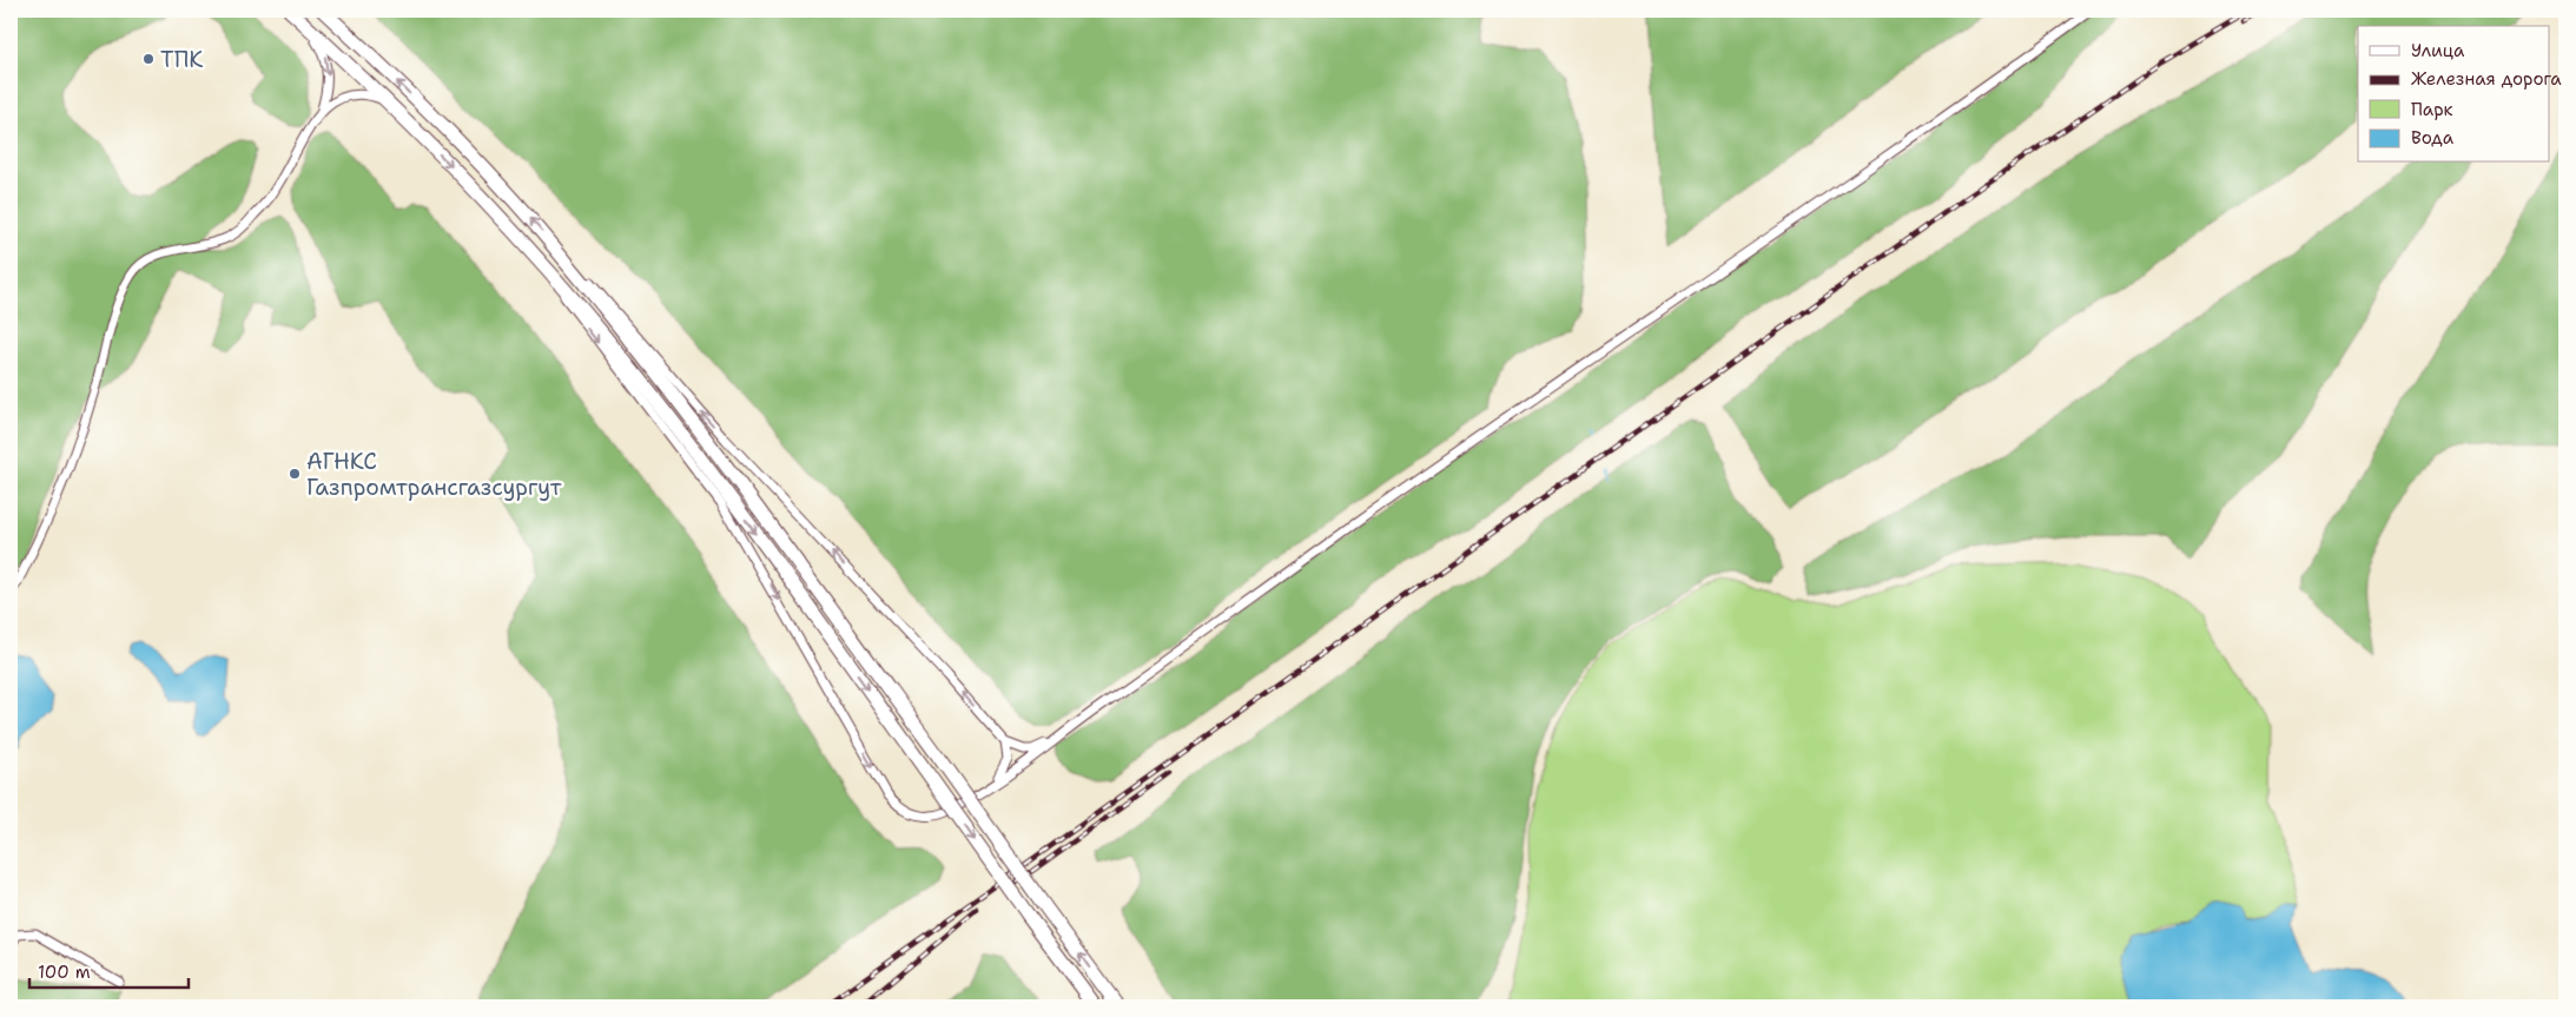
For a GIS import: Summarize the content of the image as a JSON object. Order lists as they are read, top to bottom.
{
  "places": ["ТПК", "АГНКС Газпромтрансгазсургут"],
  "legend": [
    "Улица",
    "Железная дорога",
    "Парк",
    "Вода"
  ],
  "scale_bar": "100 m"
}
